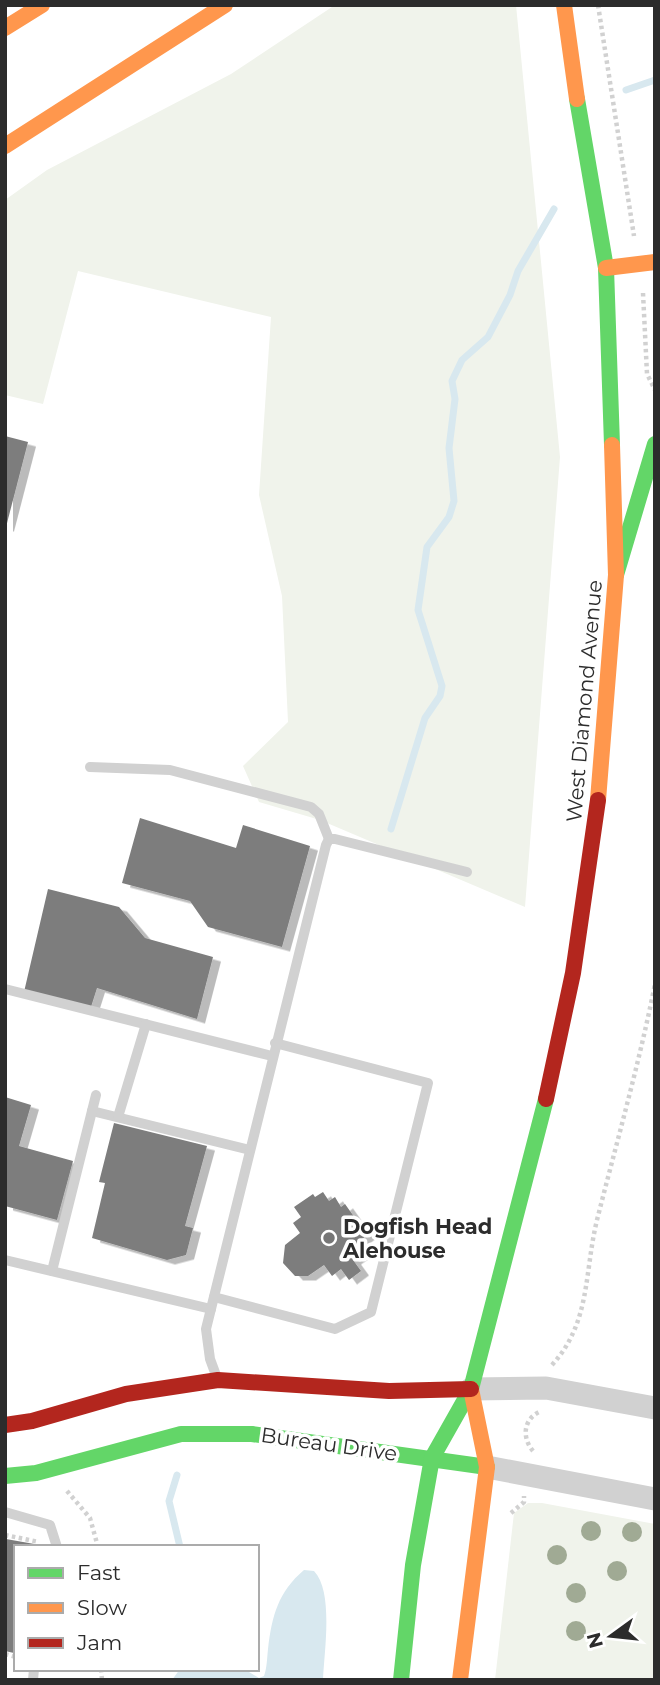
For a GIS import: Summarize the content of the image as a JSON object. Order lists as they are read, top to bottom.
{
  "streets": {
    "main road": ["West Diamond Avenue", "Bureau Drive"]
  },
  "crossings": [
    ["West Diamond Avenue", "Bureau Drive"]
  ],
  "places": ["Dogfish Head Alehouse"],
  "legend": ["Fast", "Slow", "Jam"],
  "north": "left"
}
